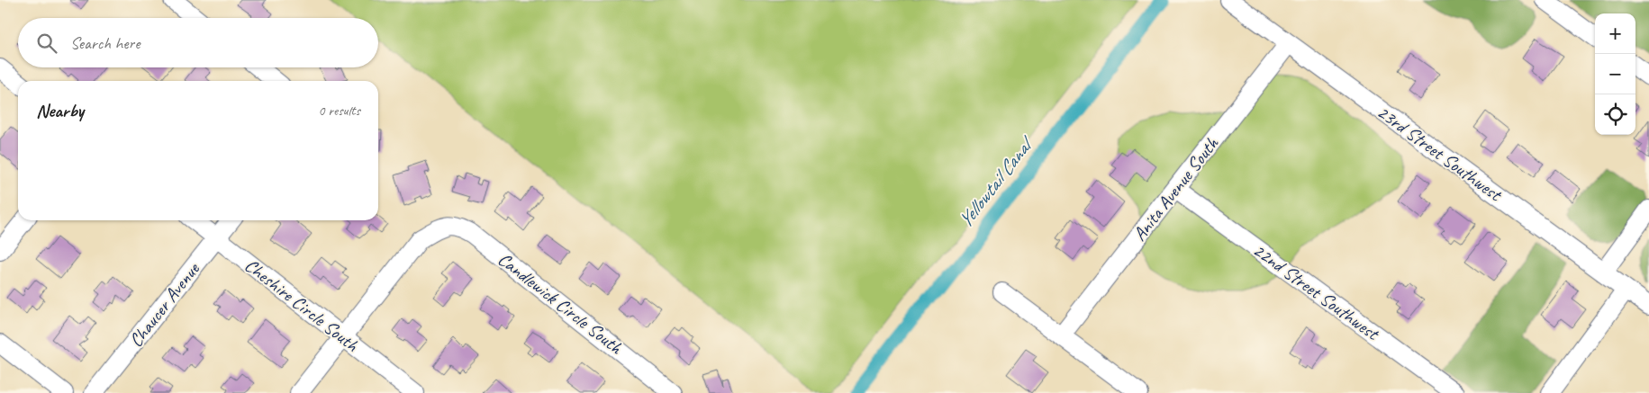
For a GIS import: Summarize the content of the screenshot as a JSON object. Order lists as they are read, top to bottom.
{
  "streets": {
    "street": [
      "23rd Street Southwest",
      "Anita Avenue South",
      "22nd Street Southwest",
      "Candlewick Circle South",
      "Chaucer Avenue",
      "Cheshire Circle South"
    ]
  },
  "crossings": [
    ["23rd Street Southwest", "Anita Avenue South"],
    ["Anita Avenue South", "22nd Street Southwest"],
    ["Candlewick Circle South", "Cheshire Circle South"],
    ["Chaucer Avenue", "Cheshire Circle South"]
  ],
  "water": ["Yellowtail Canal"],
  "page": {
    "map_buttons": ["+", "−"],
    "search": "Search here",
    "heading": ["Nearby", "0 results"]
  }
}
